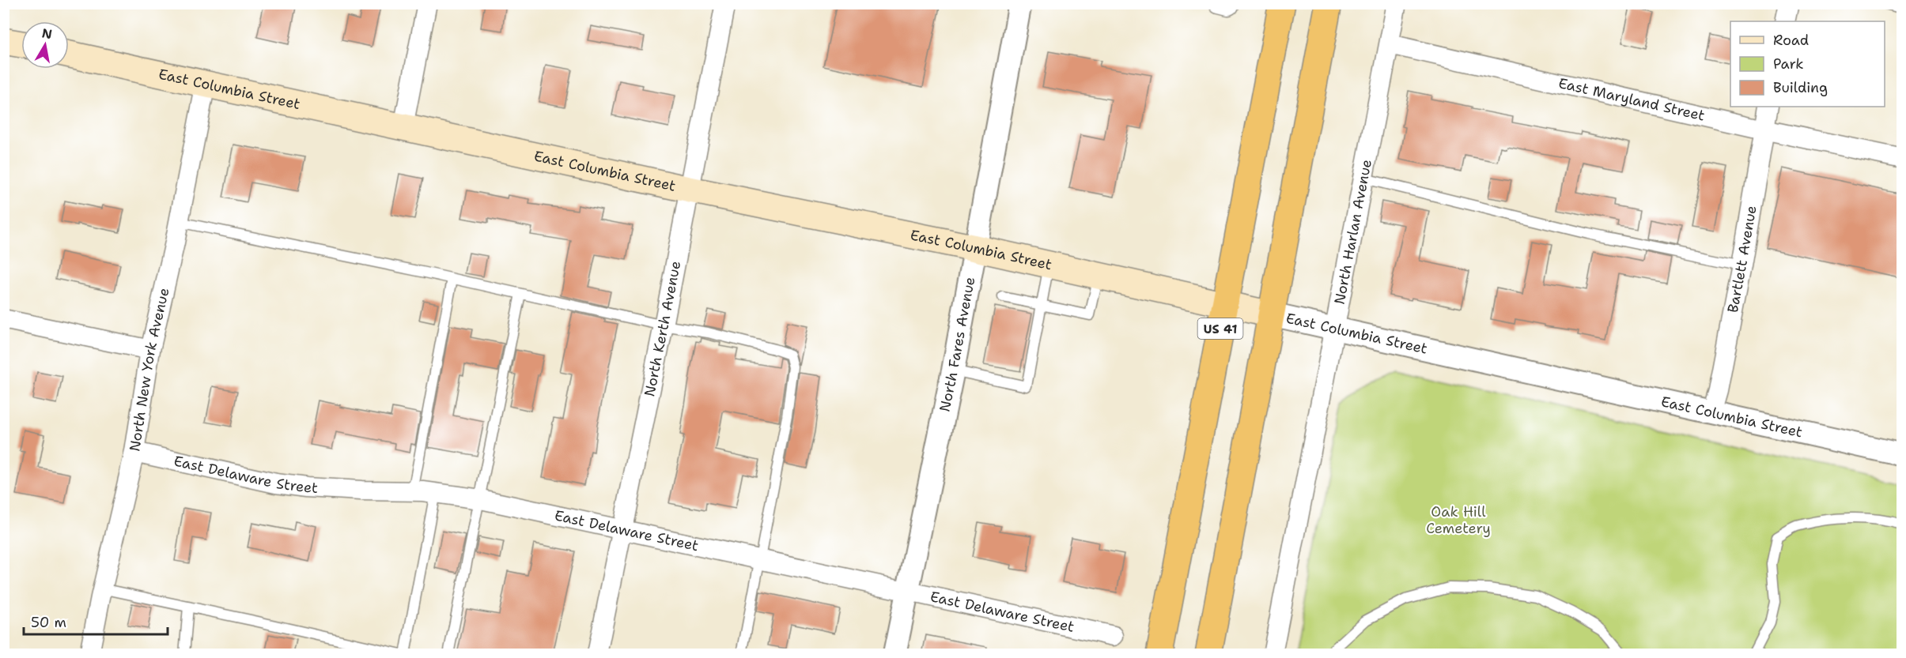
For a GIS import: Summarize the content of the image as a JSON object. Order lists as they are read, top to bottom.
{
  "streets": {
    "highway": ["US 41"],
    "main road": ["East Columbia Street"],
    "street": [
      "East Maryland Street",
      "North Harlan Avenue",
      "Bartlett Avenue",
      "North Kerth Avenue",
      "North Fares Avenue",
      "North New York Avenue",
      "East Delaware Street"
    ]
  },
  "crossings": [
    ["East Columbia Street", "North Harlan Avenue"],
    ["East Columbia Street", "Bartlett Avenue"],
    ["East Columbia Street", "US 41"],
    ["East Columbia Street", "North Kerth Avenue"],
    ["East Columbia Street", "North Fares Avenue"],
    ["East Columbia Street", "North New York Avenue"],
    ["East Maryland Street", "North Harlan Avenue"],
    ["East Maryland Street", "Bartlett Avenue"],
    ["North Kerth Avenue", "East Delaware Street"],
    ["North Fares Avenue", "East Delaware Street"],
    ["North New York Avenue", "East Delaware Street"]
  ],
  "parks": ["Oak Hill Cemetery"],
  "legend": ["Road", "Park", "Building"],
  "scale_bar": "50 m",
  "north": "top"
}
